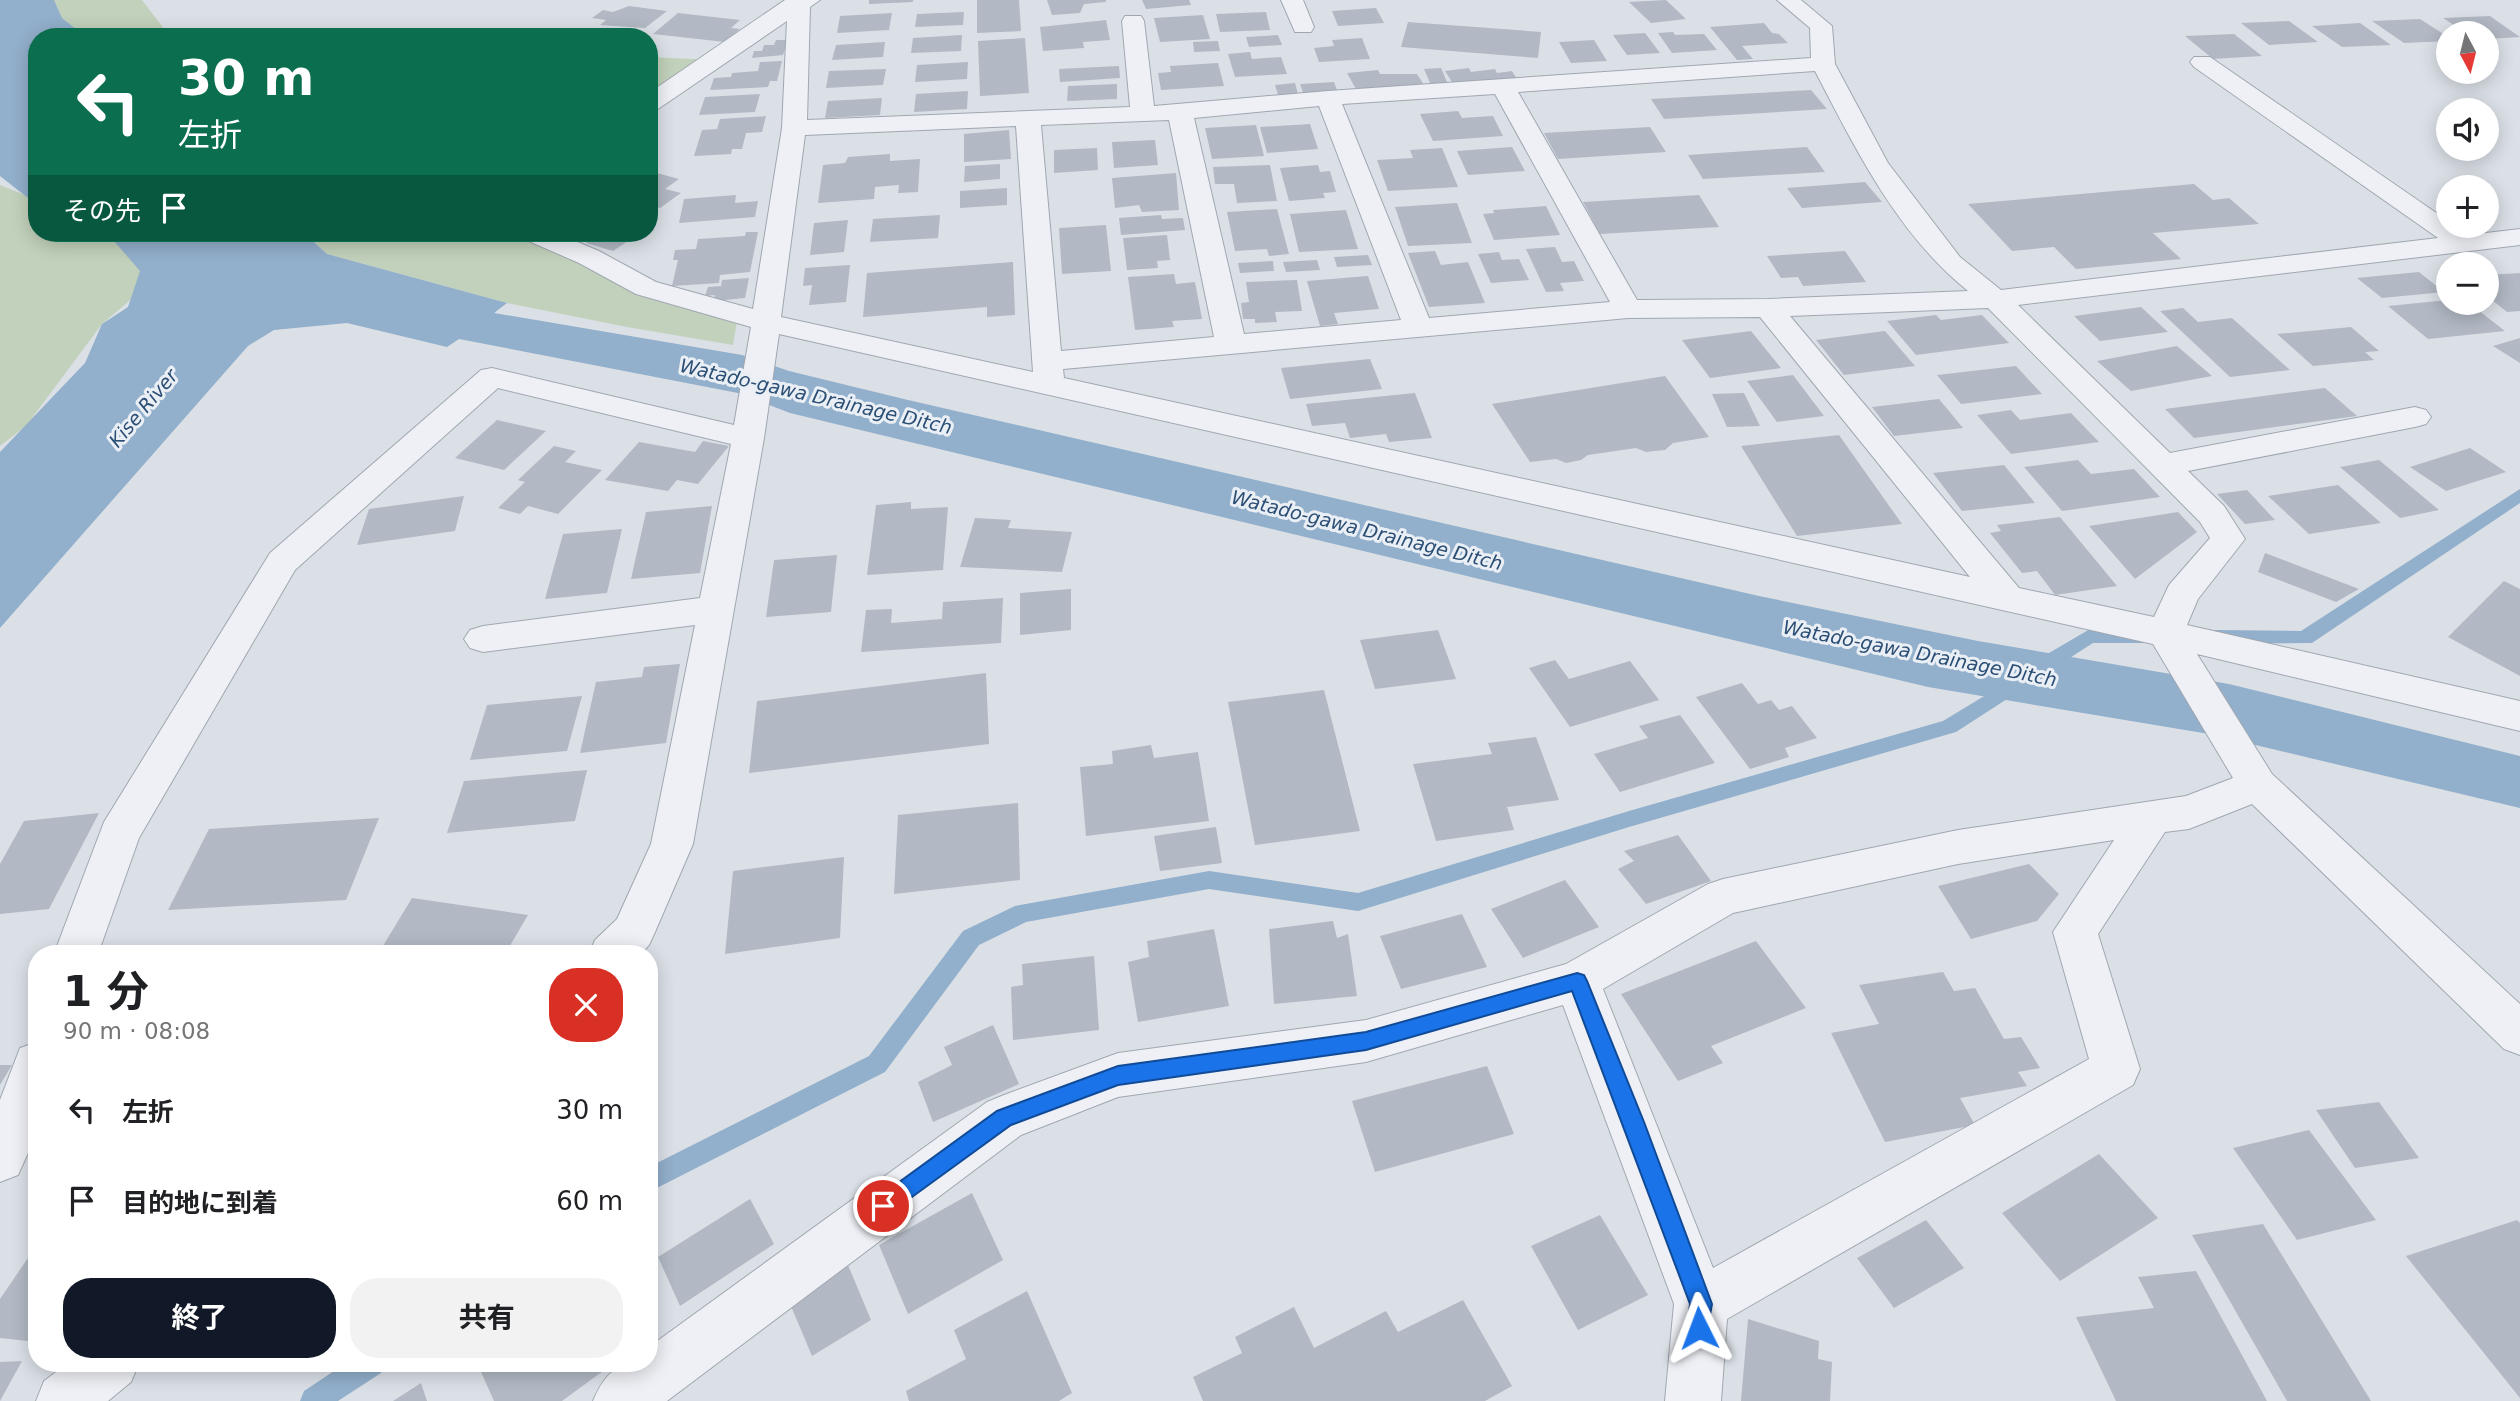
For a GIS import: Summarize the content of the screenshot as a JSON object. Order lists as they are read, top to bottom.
{
  "water": ["Watado-gawa Drainage Ditch", "Kise River"],
  "north": "bottom",
  "page": {
    "map_buttons": ["+", "−"],
    "turn": ["30 m", "左折"],
    "then": "その先",
    "heading": ["1 分", "90 m · 08:08"],
    "list": [
      {
        "name": "左折",
        "value": "30 m"
      },
      {
        "name": "目的地に到着",
        "value": "60 m"
      }
    ],
    "buttons": ["終了", "共有"]
  }
}
